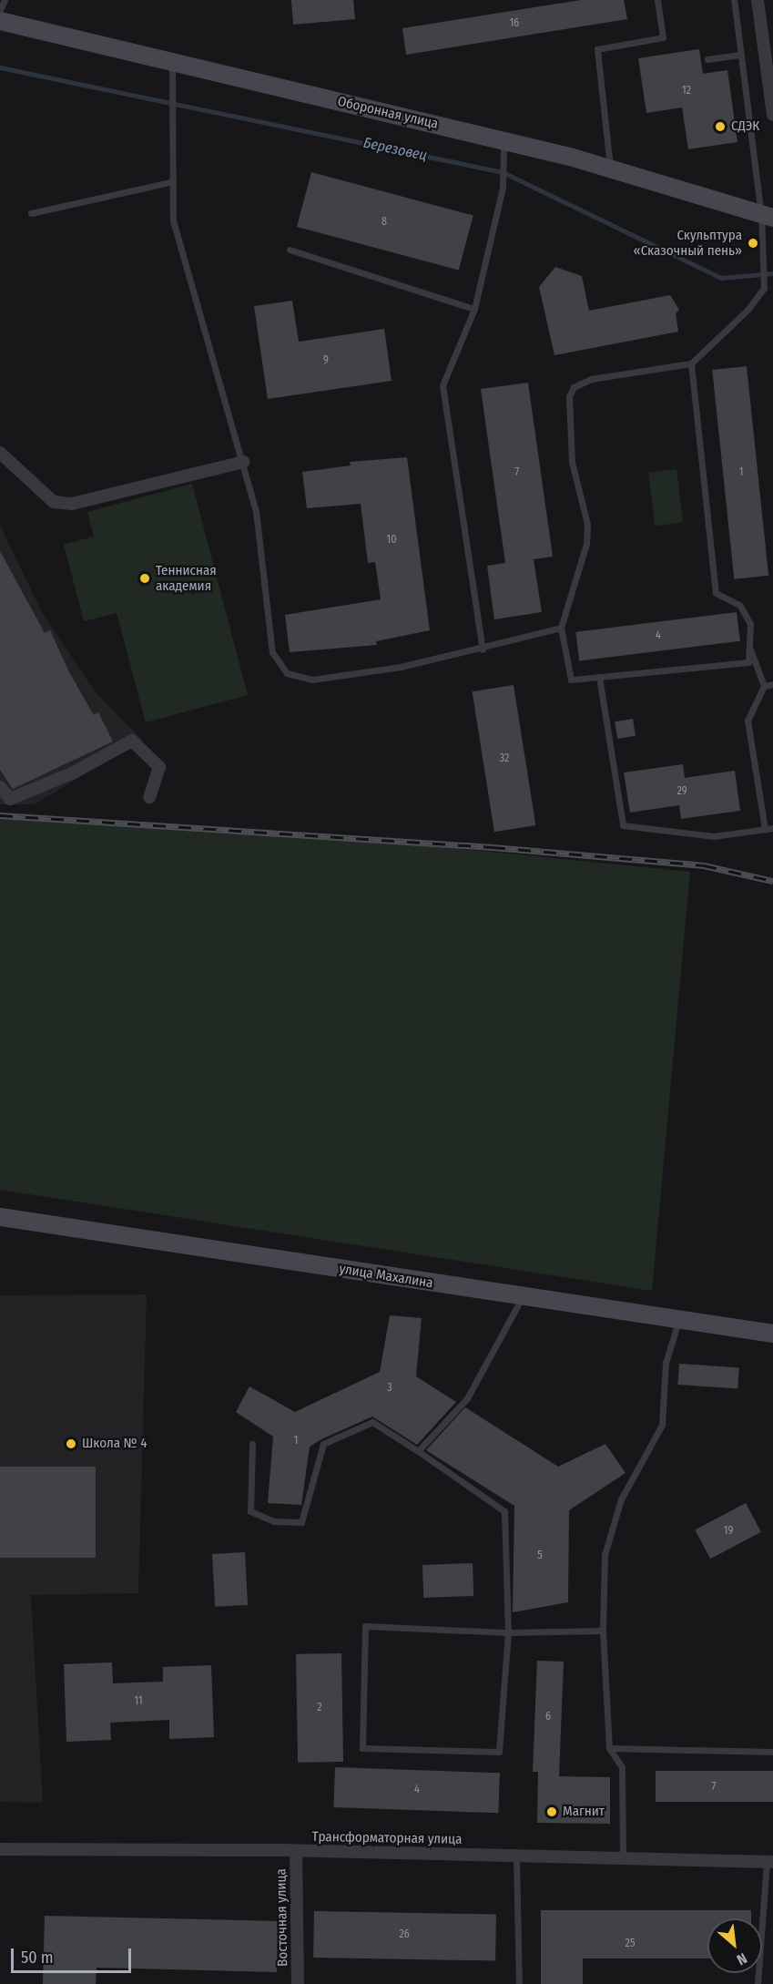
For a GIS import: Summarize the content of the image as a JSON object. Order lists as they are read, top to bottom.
{
  "streets": {
    "street": [
      "Оборонная улица",
      "улица Махалина",
      "Трансформаторная улица",
      "Восточная улица"
    ]
  },
  "crossings": [
    ["Трансформаторная улица", "Восточная улица"]
  ],
  "water": ["Березовец"],
  "places": [
    "СДЭК",
    "Скульптура «Сказочный пень»",
    "Теннисная академия",
    "Школа № 4",
    "Магнит"
  ],
  "house_numbers": [
    "16",
    "12",
    "8",
    "9",
    "7",
    "1",
    "10",
    "4",
    "32",
    "29",
    "3",
    "1",
    "19",
    "5",
    "11",
    "2",
    "6",
    "7",
    "4",
    "26",
    "25"
  ],
  "scale_bar": "50 m",
  "north": "bottom right"
}
